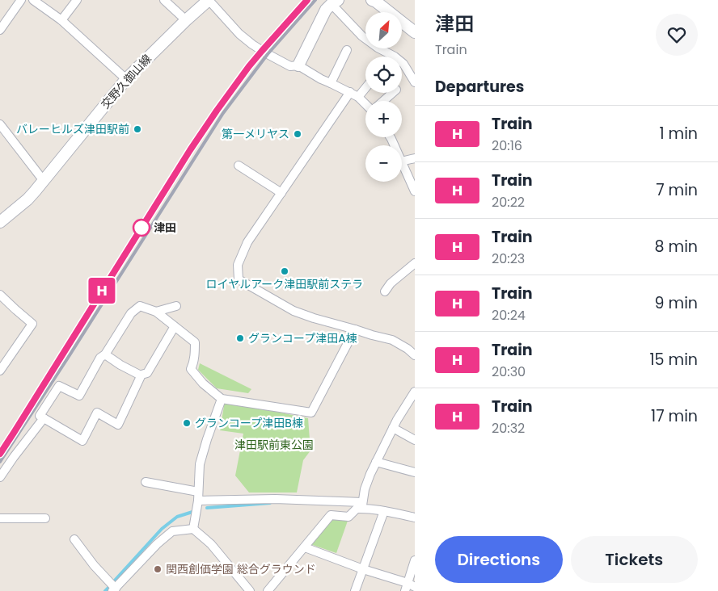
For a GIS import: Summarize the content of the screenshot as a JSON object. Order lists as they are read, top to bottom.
{
  "streets": {
    "main road": ["交野久御山線"]
  },
  "parks": ["津田駅前東公園"],
  "places": [
    "バレーヒルズ津田駅前",
    "第一メリヤス",
    "津田",
    "ロイヤルアーク津田駅前ステラ",
    "グランコープ津田A棟",
    "グランコープ津田B棟",
    "関西創価学園 総合グラウンド"
  ],
  "north": "top right",
  "page": {
    "on_map": "H",
    "heading": [
      ["津田", "Train"],
      "Departures"
    ],
    "map_buttons": ["+", "−"],
    "list": [
      {
        "mark": "H",
        "name": "Train",
        "note": "20:16",
        "value": "1 min"
      },
      {
        "mark": "H",
        "name": "Train",
        "note": "20:22",
        "value": "7 min"
      },
      {
        "mark": "H",
        "name": "Train",
        "note": "20:23",
        "value": "8 min"
      },
      {
        "mark": "H",
        "name": "Train",
        "note": "20:24",
        "value": "9 min"
      },
      {
        "mark": "H",
        "name": "Train",
        "note": "20:30",
        "value": "15 min"
      },
      {
        "mark": "H",
        "name": "Train",
        "note": "20:32",
        "value": "17 min"
      }
    ],
    "buttons": ["Directions", "Tickets"]
  }
}
